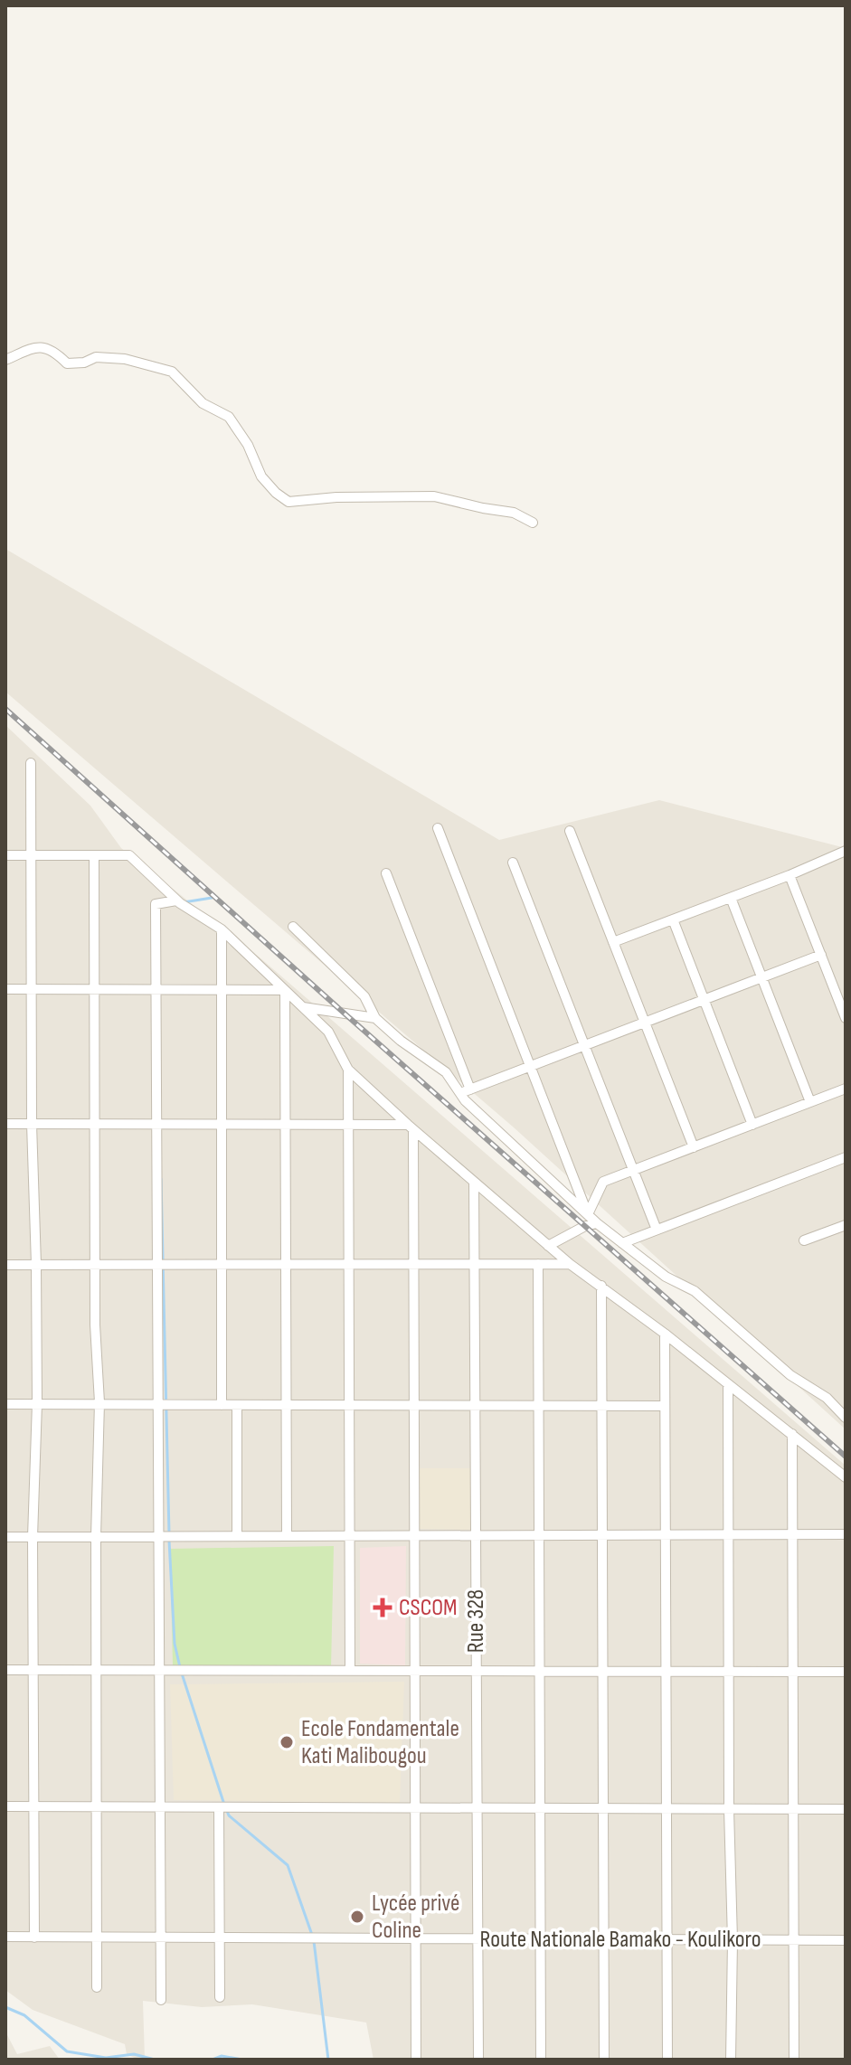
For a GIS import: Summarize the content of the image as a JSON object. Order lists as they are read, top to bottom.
{
  "streets": {
    "street": ["Rue 328", "Route Nationale Bamako - Koulikoro"]
  },
  "crossings": [
    ["Rue 328", "Route Nationale Bamako - Koulikoro"]
  ],
  "places": {
    "health": ["CSCOM"],
    "other": ["Ecole Fondamentale Kati Malibougou", "Lycée privé Coline"]
  }
}
